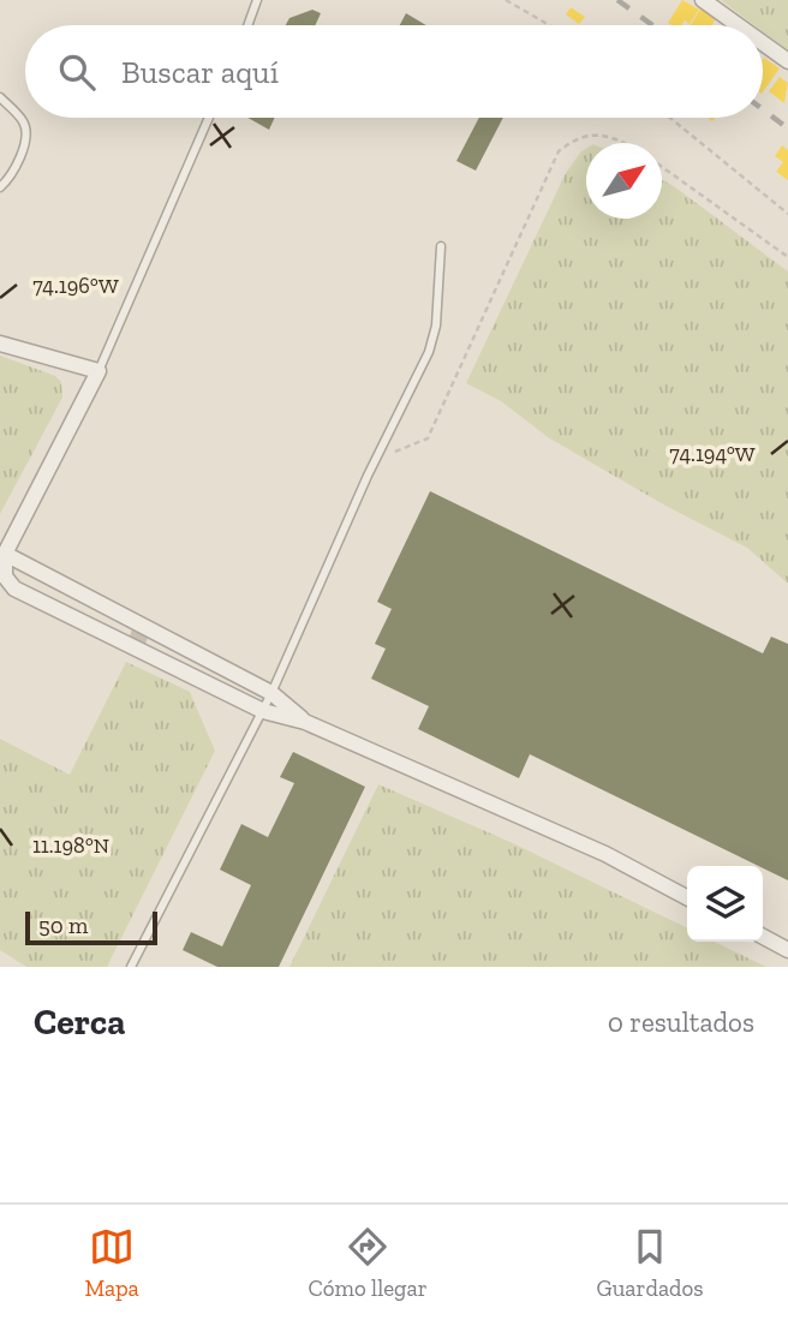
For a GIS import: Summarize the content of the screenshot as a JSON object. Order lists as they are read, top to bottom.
{
  "scale_bar": "50 m",
  "north": "top right",
  "page": {
    "search": "Buscar aquí",
    "scale": "50 m",
    "heading": ["Cerca", "0 resultados"],
    "nav": ["Mapa", "Cómo llegar", "Guardados"]
  },
  "coordinates": ["74.196°W", "74.194°W", "11.198°N"]
}
